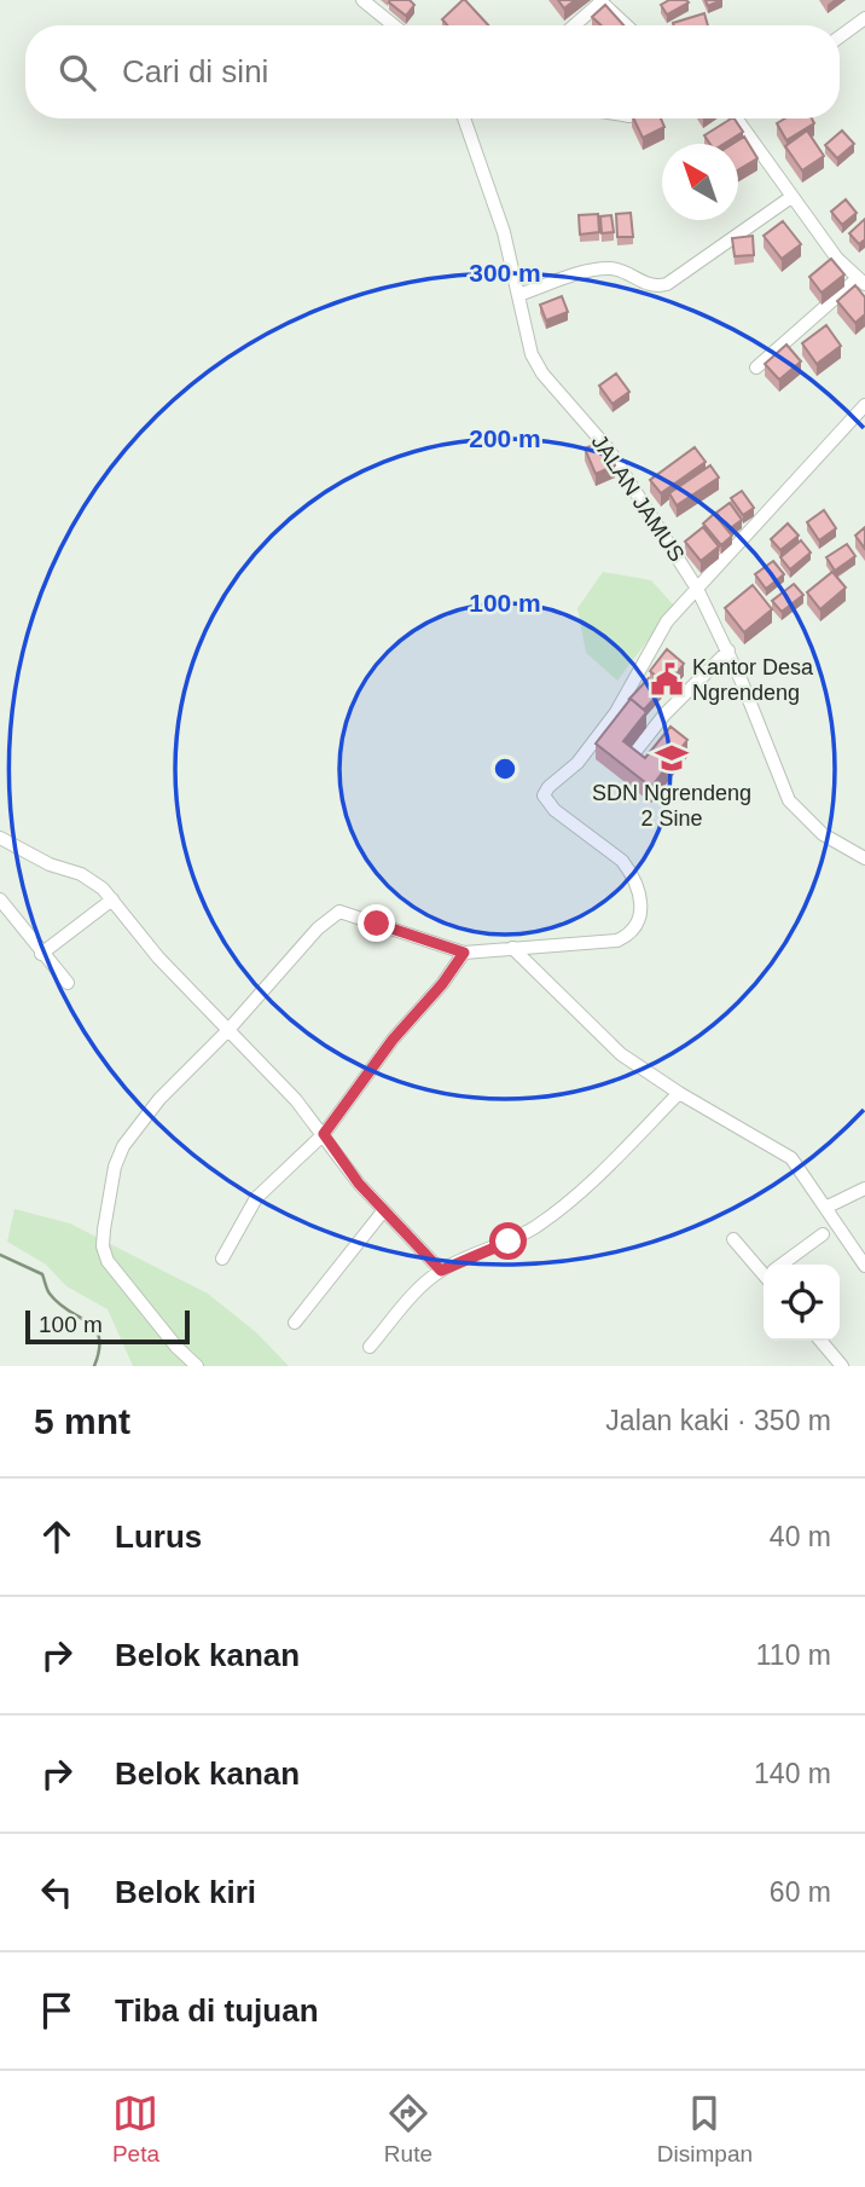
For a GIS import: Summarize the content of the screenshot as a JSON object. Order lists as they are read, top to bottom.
{
  "streets": {
    "street": ["JALAN JAMUS"]
  },
  "places": {
    "public building": ["Kantor Desa Ngrendeng"],
    "school or university": ["SDN Ngrendeng 2 Sine"]
  },
  "scale_bar": "100 m",
  "north": "top left",
  "page": {
    "search": "Cari di sini",
    "scale": "100 m",
    "heading": ["5 mnt", "Jalan kaki · 350 m"],
    "list": [
      ["Lurus", "40 m"],
      ["Belok kanan", "110 m"],
      ["Belok kanan", "140 m"],
      ["Belok kiri", "60 m"],
      "Tiba di tujuan"
    ],
    "nav": ["Peta", "Rute", "Disimpan"]
  },
  "rings": ["300 m", "200 m", "100 m"]
}
